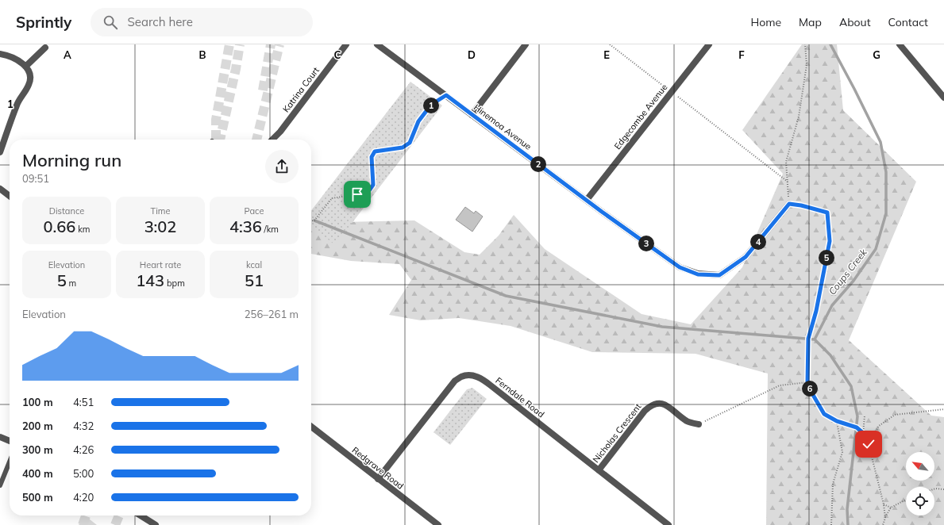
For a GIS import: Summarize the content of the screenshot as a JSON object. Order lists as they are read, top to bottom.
{
  "streets": {
    "street": [
      "Katrina Court",
      "Edgecombe Avenue",
      "Hinemoa Avenue",
      "Ferndale Road",
      "Nicholas Crescent",
      "Redgrave Road"
    ]
  },
  "crossings": [
    ["Edgecombe Avenue", "Hinemoa Avenue"],
    ["Ferndale Road", "Nicholas Crescent"],
    ["Ferndale Road", "Redgrave Road"]
  ],
  "water": ["Coups Creek"],
  "north": "top left",
  "page": {
    "header": "Sprintly",
    "search": "Search here",
    "nav": [
      "Home",
      "Map",
      "About",
      "Contact"
    ],
    "pins": [
      "1",
      "2",
      "4",
      "3",
      "5",
      "6"
    ],
    "heading": ["Morning run", "09:51"],
    "stats": [
      ["Distance", "0.66 km"],
      ["Time", "3:02"],
      ["Pace", "4:36 /km"],
      ["Elevation", "5 m"],
      ["Heart rate", "143 bpm"],
      ["kcal", "51"]
    ],
    "chart": ["Elevation", "256–261 m"],
    "list": [
      {
        "name": "100 m",
        "note": "4:51"
      },
      {
        "name": "200 m",
        "note": "4:32"
      },
      {
        "name": "300 m",
        "note": "4:26"
      },
      {
        "name": "400 m",
        "note": "5:00"
      },
      {
        "name": "500 m",
        "note": "4:20"
      }
    ]
  },
  "grid": {
    "columns": [
      "A",
      "B",
      "C",
      "D",
      "E",
      "F",
      "G"
    ],
    "rows": ["1"]
  }
}
